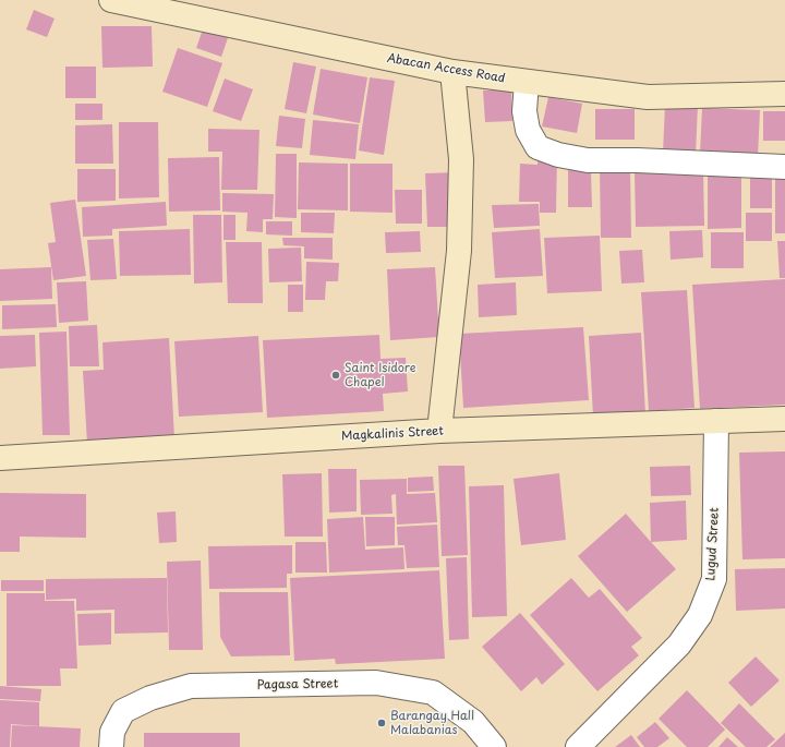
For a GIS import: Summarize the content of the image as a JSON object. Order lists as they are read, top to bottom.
{
  "streets": {
    "street": [
      "Abacan Access Road",
      "Magkalinis Street",
      "Lugud Street",
      "Pagasa Street"
    ]
  },
  "crossings": [
    ["Magkalinis Street", "Lugud Street"]
  ],
  "places": ["Saint Isidore Chapel", "Barangay Hall Malabanias"]
}
